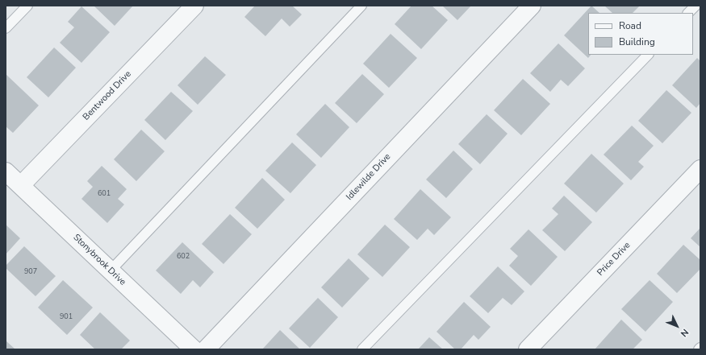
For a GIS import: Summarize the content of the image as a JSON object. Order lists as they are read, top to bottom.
{
  "streets": {
    "street": [
      "Bentwood Drive",
      "Idlewilde Drive",
      "Price Drive",
      "Stonybrook Drive"
    ]
  },
  "crossings": [
    ["Bentwood Drive", "Stonybrook Drive"]
  ],
  "house_numbers": [
    "601",
    "602",
    "907",
    "901"
  ],
  "legend": ["Road", "Building"],
  "north": "bottom right"
}
